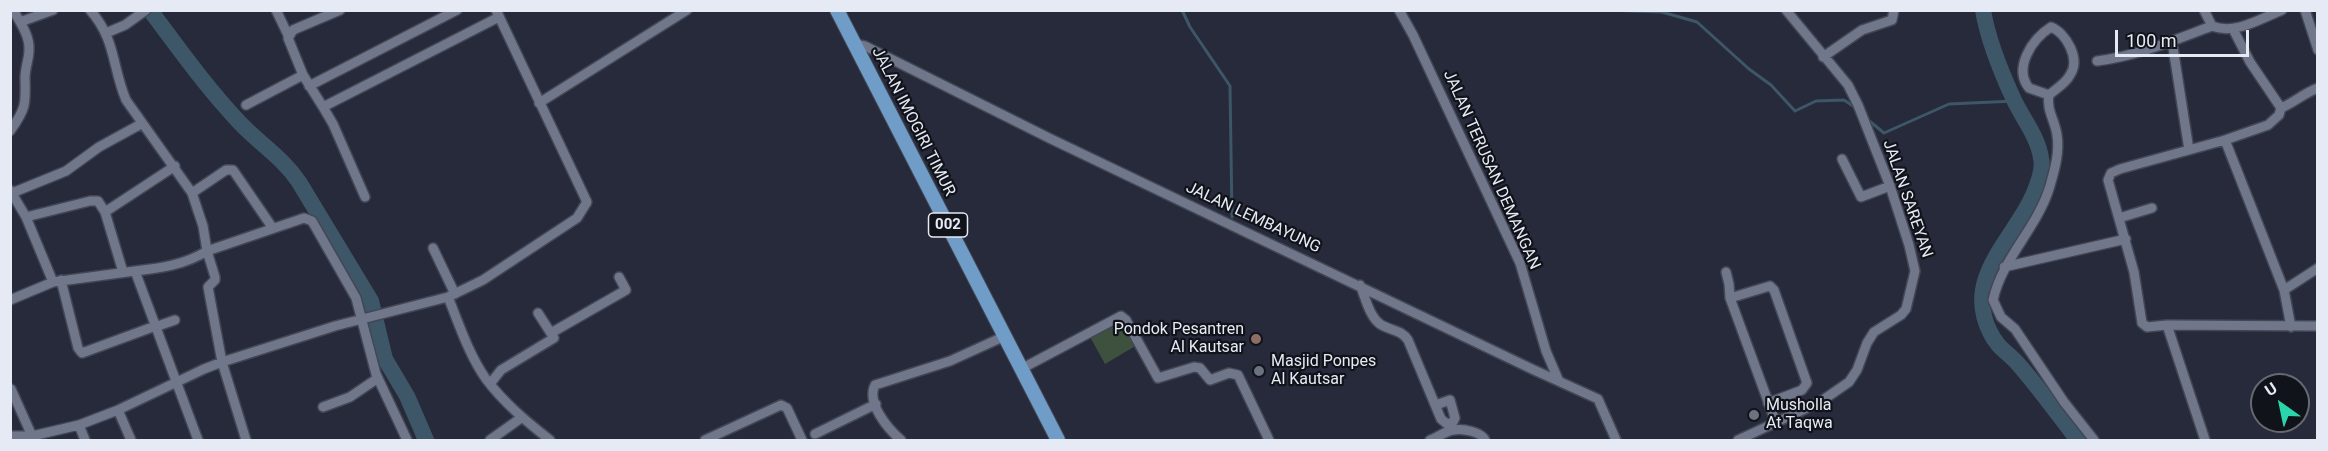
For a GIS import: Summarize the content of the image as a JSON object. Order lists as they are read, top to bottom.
{
  "streets": {
    "main road": ["JALAN IMOGIRI TIMUR", "002"],
    "street": ["JALAN TERUSAN DEMANGAN", "JALAN SAREYAN", "JALAN LEMBAYUNG"]
  },
  "crossings": [
    ["JALAN IMOGIRI TIMUR", "JALAN LEMBAYUNG"],
    ["JALAN TERUSAN DEMANGAN", "JALAN LEMBAYUNG"]
  ],
  "places": ["Pondok Pesantren Al Kautsar", "Masjid Ponpes Al Kautsar", "Musholla At Taqwa"],
  "scale_bar": "100 m",
  "north": "top left"
}
